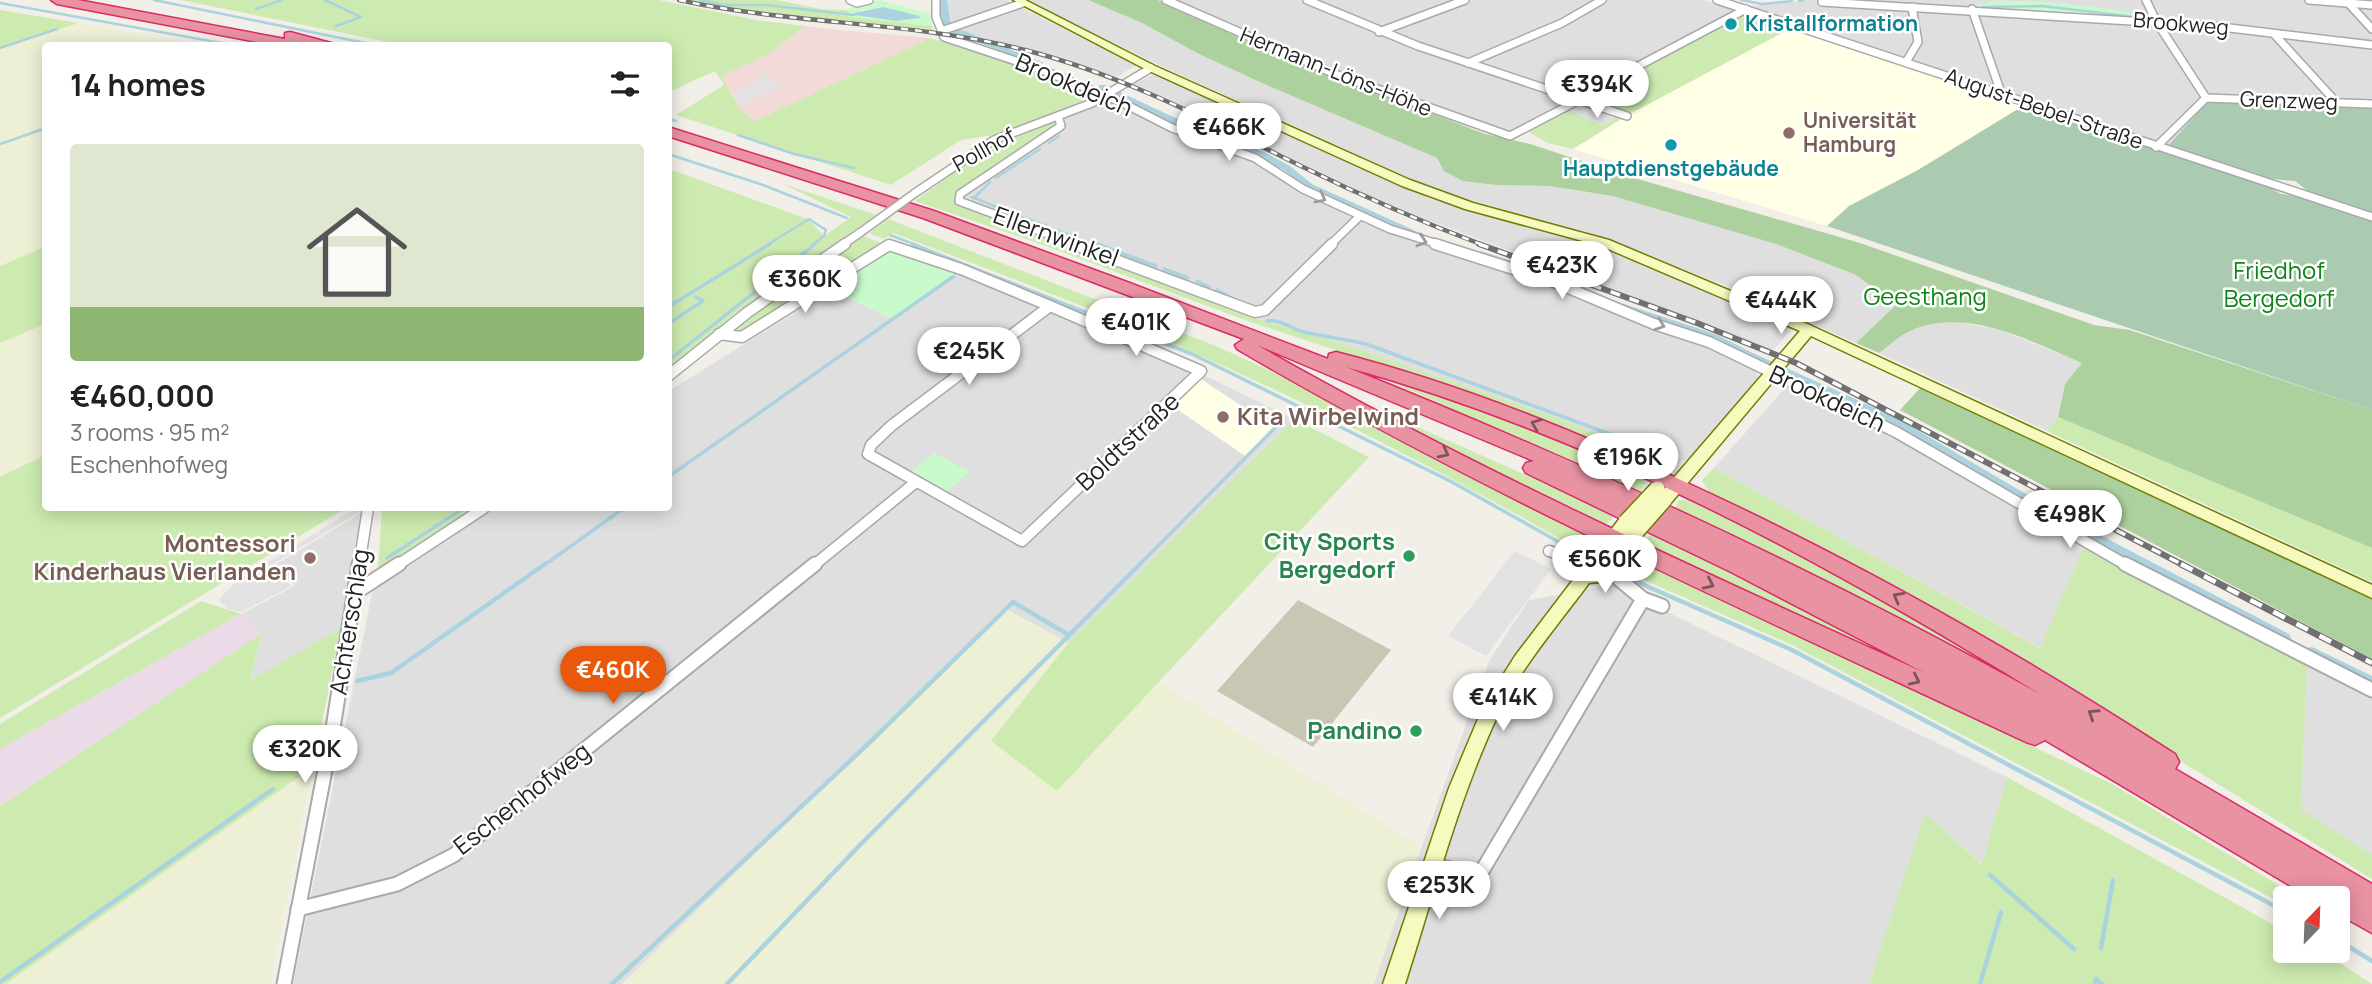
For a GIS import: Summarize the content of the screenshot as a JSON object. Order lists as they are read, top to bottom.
{
  "streets": {
    "street": [
      "Brookweg",
      "Hermann-Löns-Höhe",
      "Brookdeich",
      "Grenzweg",
      "August-Bebel-Straße",
      "Pollhof",
      "Ellernwinkel",
      "Boldtstraße",
      "Achterschlag",
      "Eschenhofweg"
    ]
  },
  "crossings": [
    ["Brookdeich", "Pollhof"],
    ["Brookdeich", "Ellernwinkel"],
    ["Pollhof", "Ellernwinkel"],
    ["Pollhof", "Boldtstraße"],
    ["Boldtstraße", "Eschenhofweg"],
    ["Achterschlag", "Eschenhofweg"]
  ],
  "one_way": ["Brookdeich"],
  "parks": ["Friedhof Bergedorf", "Geesthang"],
  "places": [
    "Kristallformation",
    "Universität Hamburg",
    "Hauptdienstgebäude",
    "Kita Wirbelwind",
    "City Sports Bergedorf",
    "Montessori Kinderhaus Vierlanden",
    "Pandino"
  ],
  "north": "top right",
  "page": {
    "heading": "14 homes",
    "price": [
      "€394K",
      "€466K",
      "€423K",
      "€360K",
      "€444K",
      "€401K",
      "€245K",
      "€196K",
      "€498K",
      "€560K",
      "€460K",
      "€414K",
      "€320K",
      "€253K"
    ],
    "list": [
      {
        "name": "€460,000",
        "note": "3 rooms · 95 m² · Eschenhofweg"
      }
    ]
  }
}
